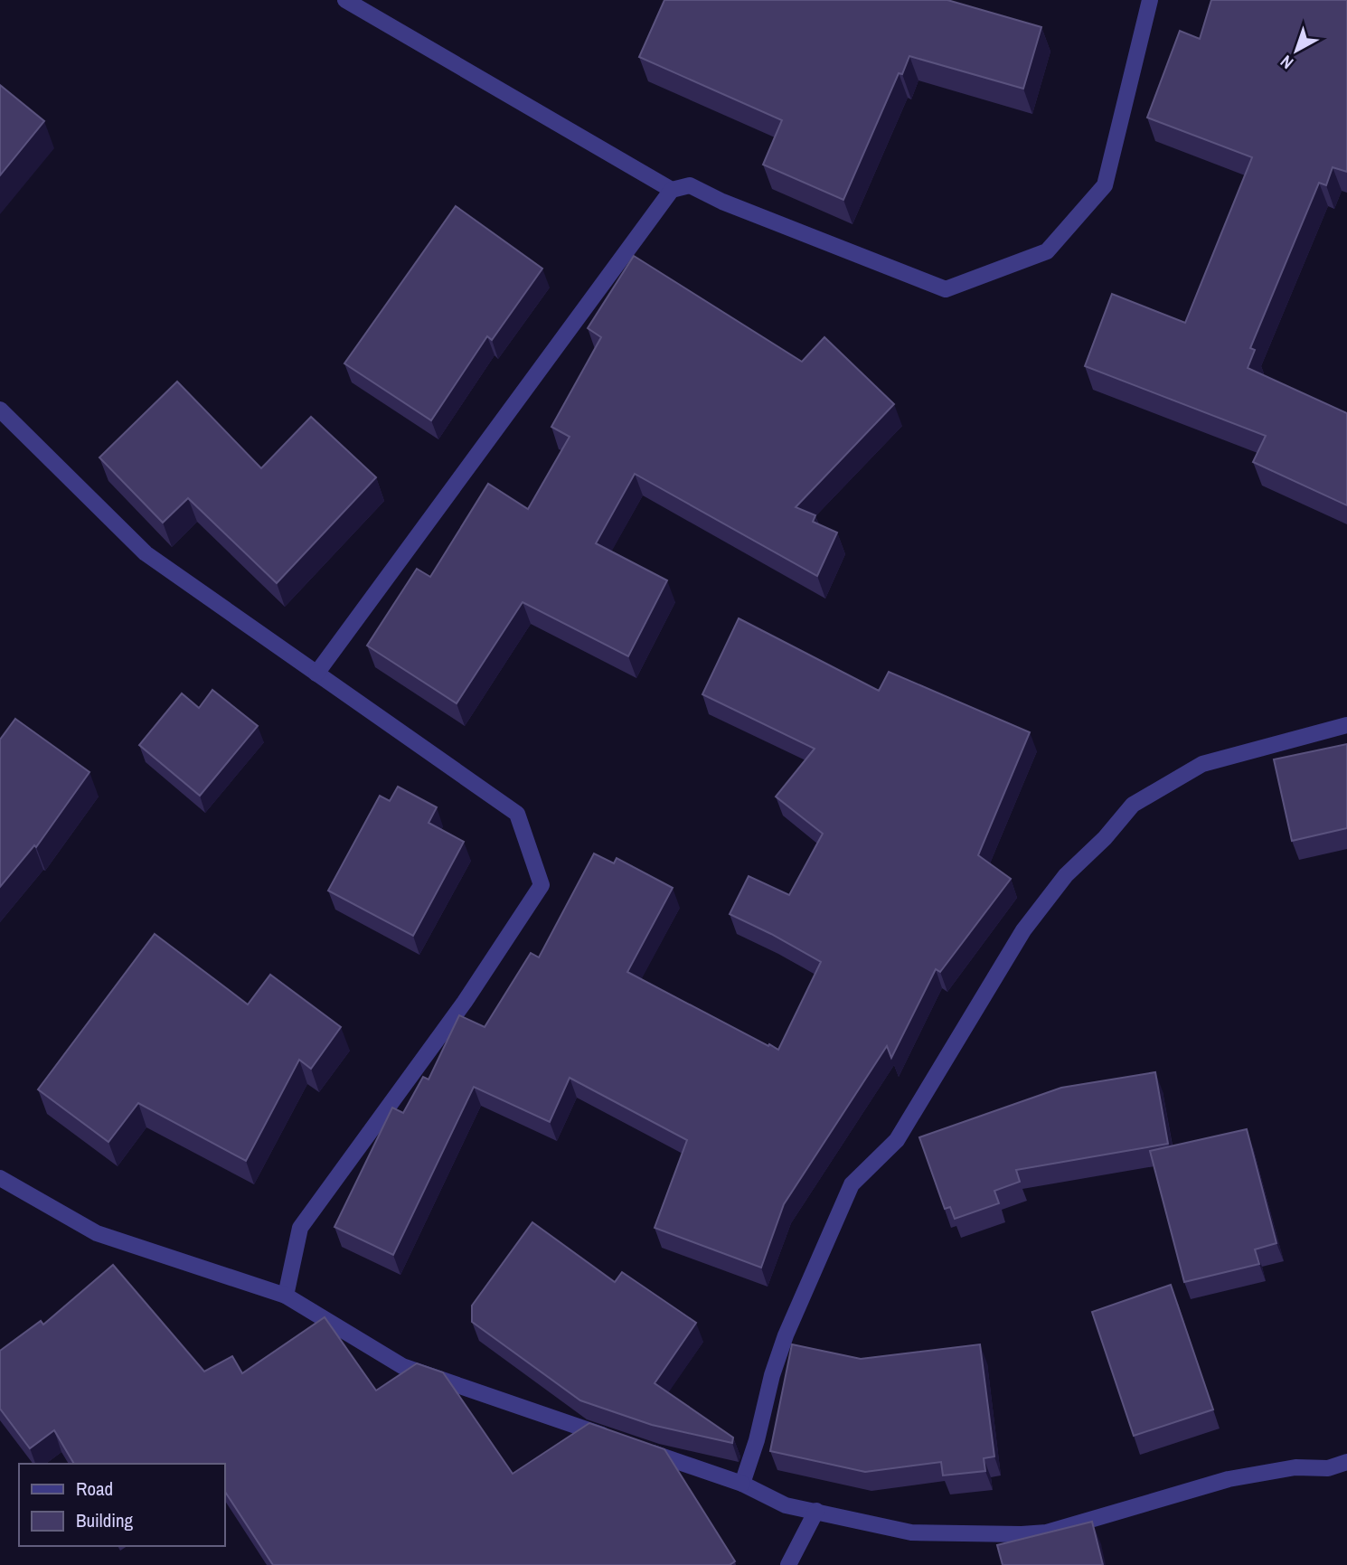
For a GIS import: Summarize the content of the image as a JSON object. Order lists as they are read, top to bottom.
{
  "legend": ["Road", "Building"],
  "north": "bottom left"
}
